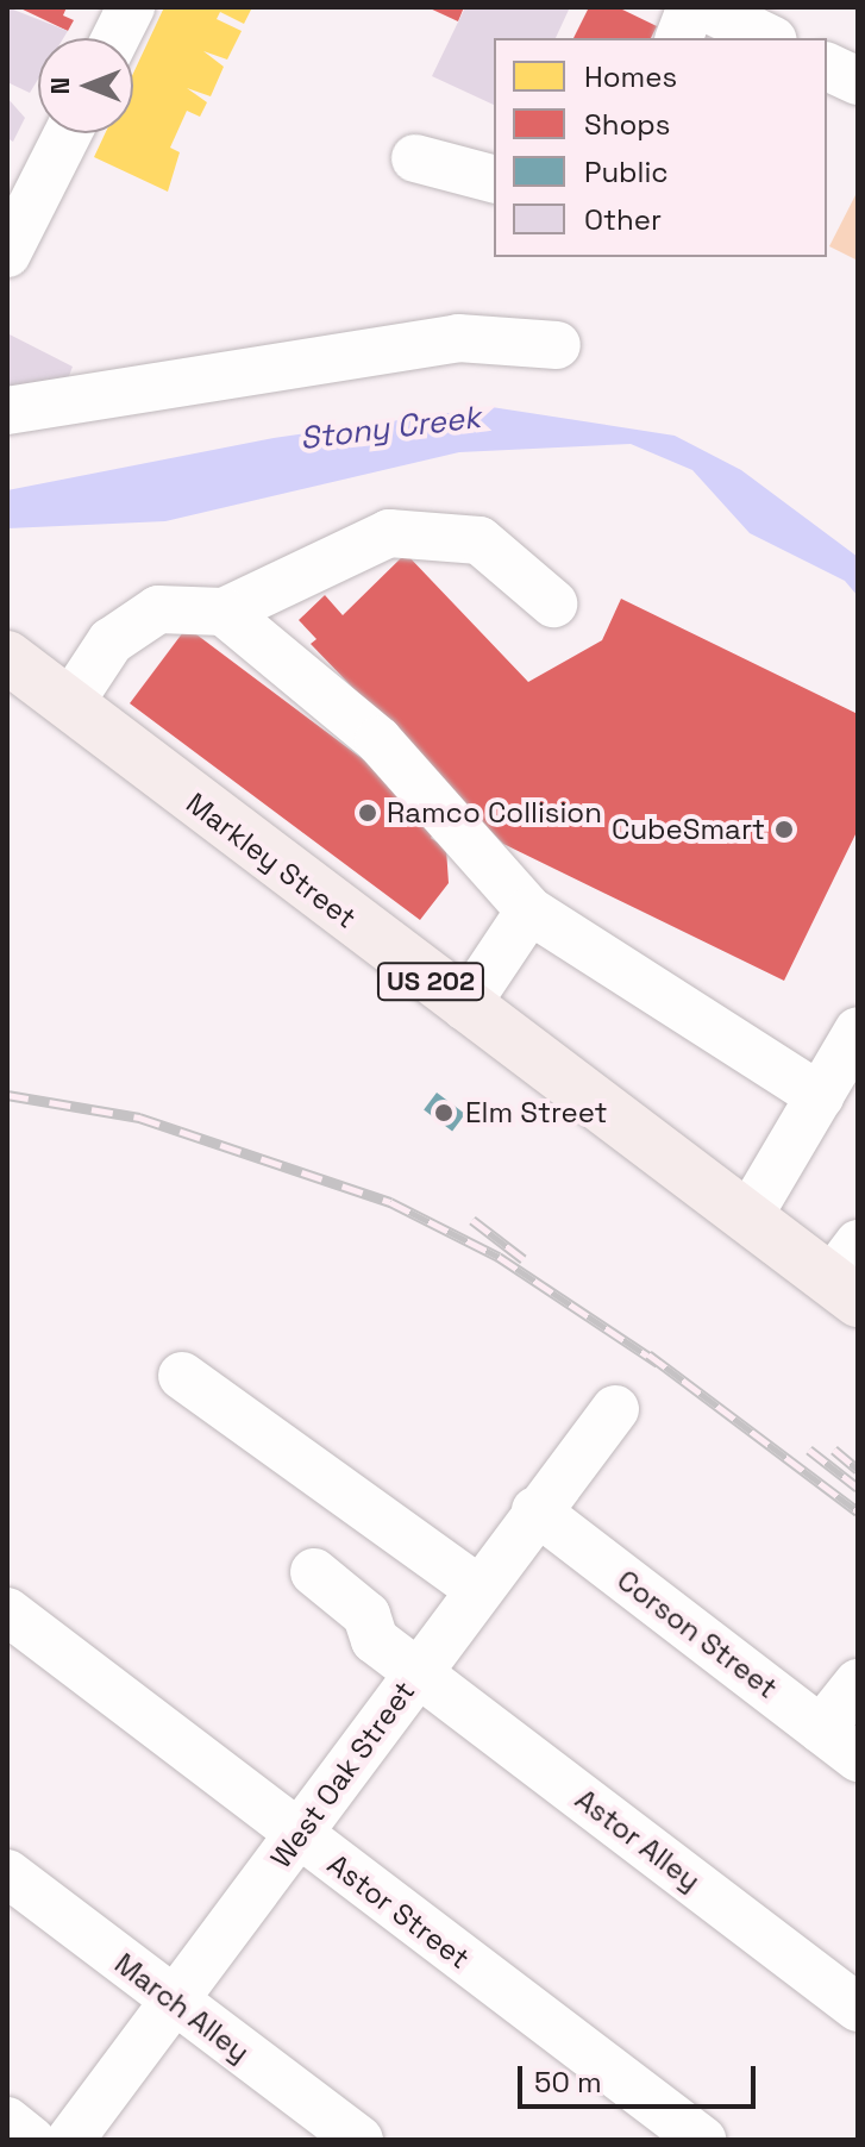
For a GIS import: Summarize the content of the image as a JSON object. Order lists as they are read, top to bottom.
{
  "streets": {
    "highway": ["Markley Street", "US 202"],
    "street": [
      "Corson Street",
      "West Oak Street",
      "Astor Alley",
      "Astor Street",
      "March Alley"
    ]
  },
  "crossings": [
    ["Corson Street", "West Oak Street"],
    ["West Oak Street", "Astor Alley"],
    ["West Oak Street", "Astor Street"],
    ["West Oak Street", "March Alley"]
  ],
  "water": ["Stony Creek"],
  "places": ["Ramco Collision", "CubeSmart", "Elm Street"],
  "legend": [
    "Homes",
    "Shops",
    "Public",
    "Other"
  ],
  "scale_bar": "50 m",
  "north": "left"
}
